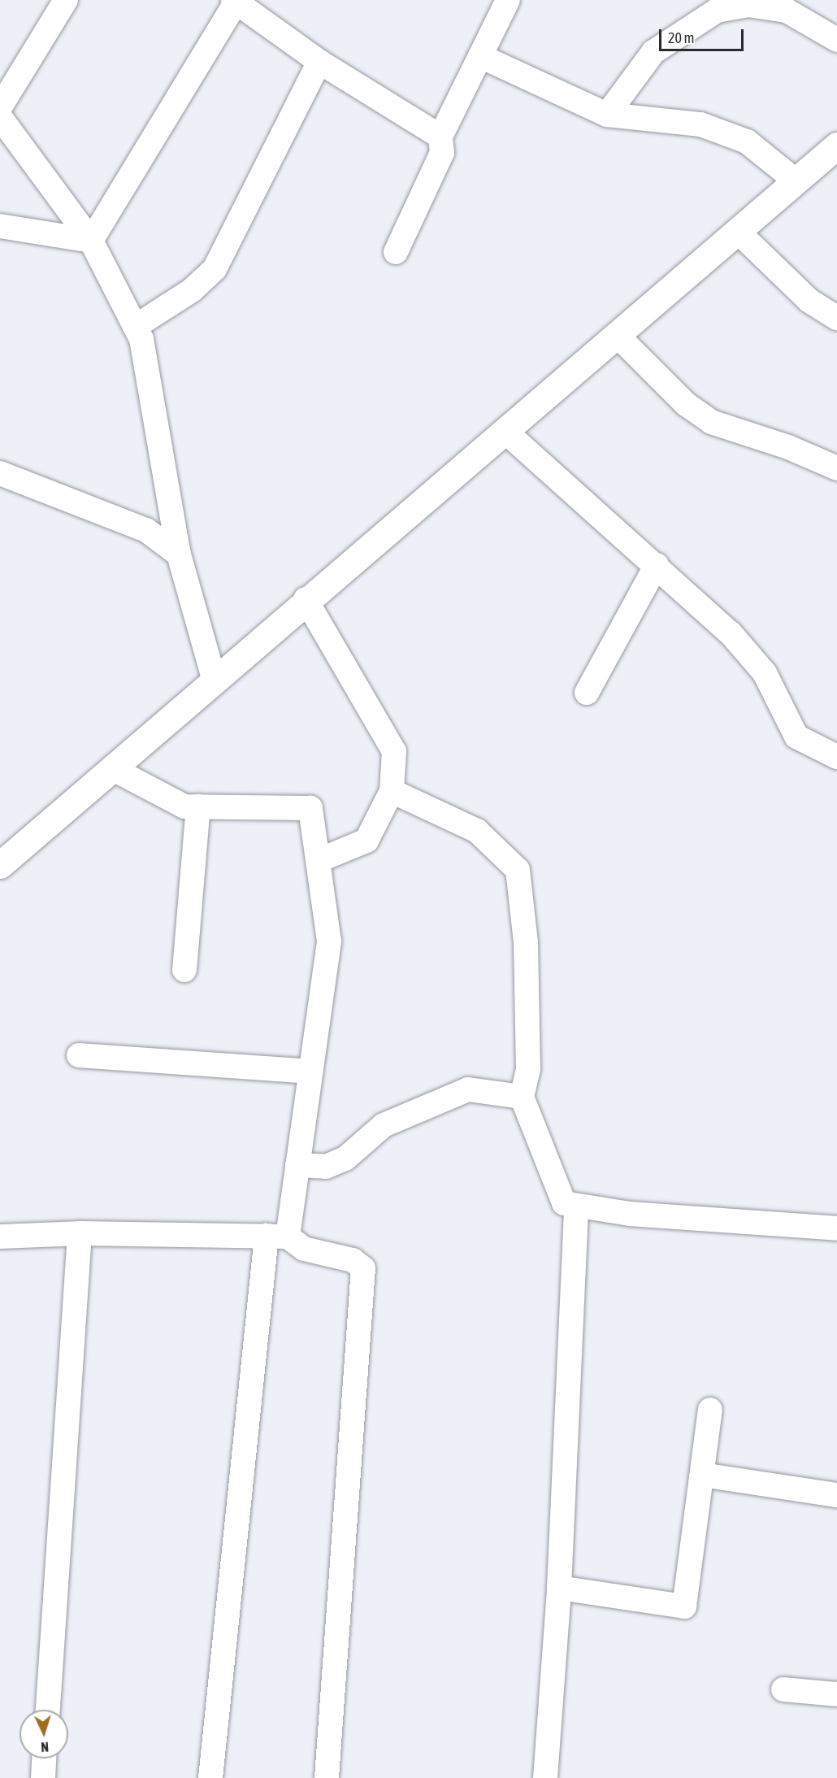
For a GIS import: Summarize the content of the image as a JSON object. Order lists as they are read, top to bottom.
{
  "scale_bar": "20 m",
  "north": "bottom"
}
